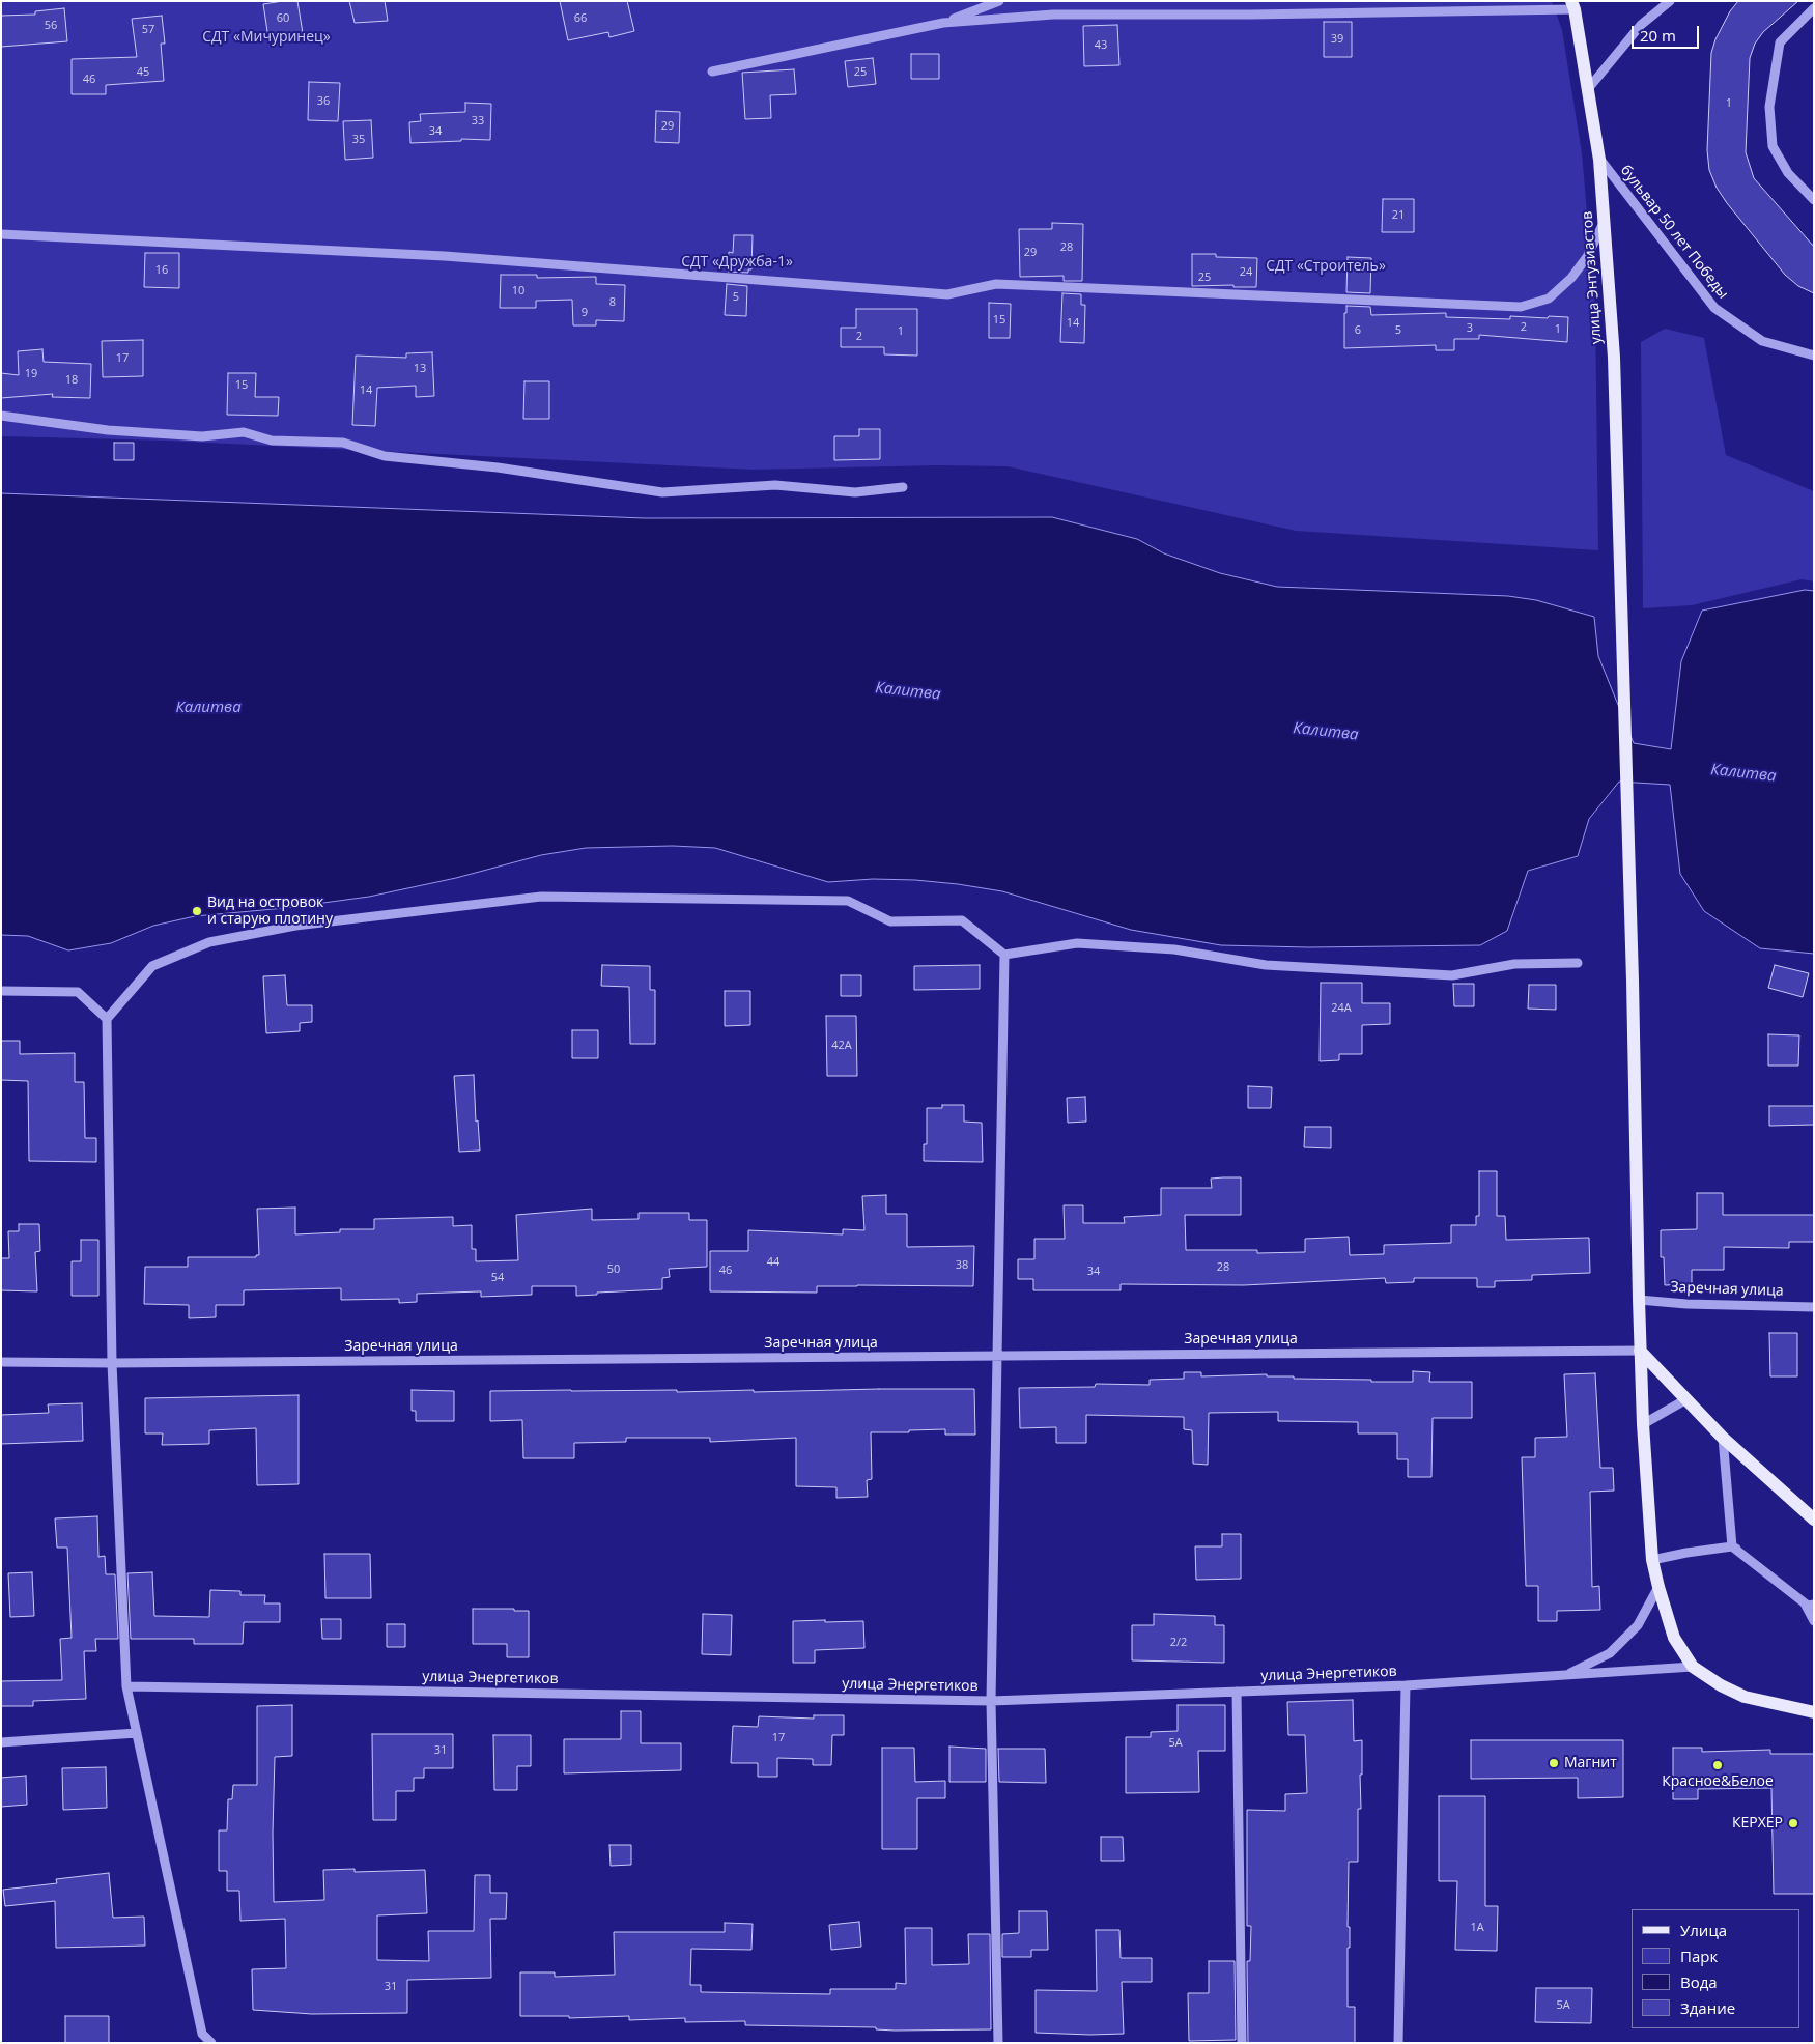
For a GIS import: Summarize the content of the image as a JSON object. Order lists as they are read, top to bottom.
{
  "streets": {
    "main road": ["улица Энтузиастов"],
    "street": ["бульвар 50 лет Победы", "Заречная улица", "улица Энергетиков"]
  },
  "crossings": [
    ["бульвар 50 лет Победы", "улица Энтузиастов"],
    ["улица Энтузиастов", "Заречная улица"],
    ["улица Энтузиастов", "улица Энергетиков"]
  ],
  "water": ["Калитва"],
  "parks": ["СДТ «Мичуринец»", "СДТ «Дружба-1»", "СДТ «Строитель»"],
  "places": [
    "Вид на островок и старую плотину",
    "Магнит",
    "Красное&Белое",
    "КЕРХЕР"
  ],
  "house_numbers": [
    "60",
    "66",
    "56",
    "57",
    "39",
    "43",
    "45",
    "25",
    "46",
    "36",
    "1",
    "33",
    "29",
    "34",
    "35",
    "21",
    "28",
    "29",
    "16",
    "24",
    "25",
    "10",
    "5",
    "8",
    "9",
    "15",
    "14",
    "2",
    "3",
    "1",
    "6",
    "5",
    "1",
    "2",
    "17",
    "13",
    "19",
    "18",
    "15",
    "14",
    "24А",
    "42А",
    "44",
    "38",
    "28",
    "50",
    "46",
    "34",
    "54",
    "2/2",
    "17",
    "5А",
    "31",
    "1А",
    "31",
    "5А"
  ],
  "legend": [
    "Улица",
    "Парк",
    "Вода",
    "Здание"
  ],
  "scale_bar": "20 m"
}
